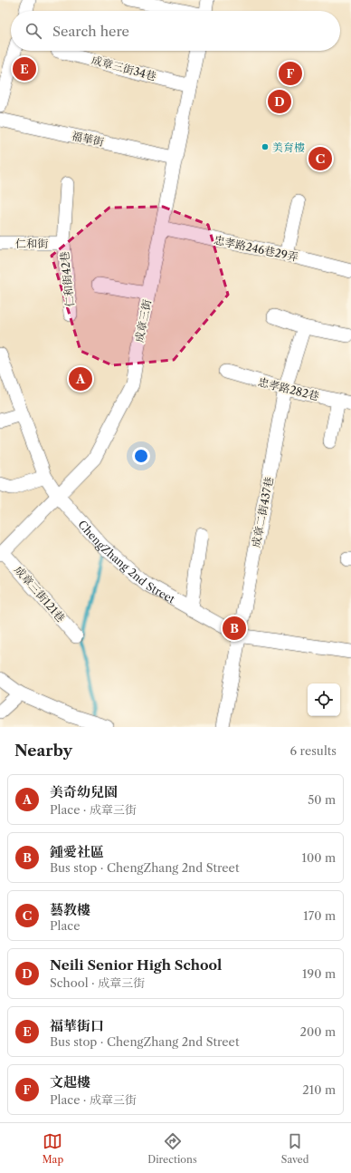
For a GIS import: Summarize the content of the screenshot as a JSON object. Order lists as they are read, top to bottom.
{
  "streets": {
    "street": [
      "成章三街34巷",
      "福華街",
      "仁和街",
      "忠孝路246巷29弄",
      "仁和街42巷",
      "成章三街",
      "忠孝路282巷",
      "成章二街437巷",
      "ChengZhang 2nd Street",
      "成章三街121巷"
    ]
  },
  "crossings": [
    ["成章三街34巷", "成章三街"],
    ["福華街", "成章三街"],
    ["仁和街", "仁和街42巷"],
    ["忠孝路246巷29弄", "成章三街"],
    ["成章三街", "ChengZhang 2nd Street"],
    ["成章三街", "成章三街121巷"],
    ["忠孝路282巷", "成章二街437巷"],
    ["成章二街437巷", "ChengZhang 2nd Street"]
  ],
  "places": ["美育樓"],
  "page": {
    "search": "Search here",
    "pins": [
      "E",
      "F",
      "D",
      "C",
      "A",
      "B"
    ],
    "heading": ["Nearby", "6 results"],
    "list": [
      {
        "mark": "A",
        "name": "美奇幼兒園",
        "note": "Place · 成章三街",
        "value": "50 m"
      },
      {
        "mark": "B",
        "name": "鍾愛社區",
        "note": "Bus stop · ChengZhang 2nd Street",
        "value": "100 m"
      },
      {
        "mark": "C",
        "name": "藝教樓",
        "note": "Place",
        "value": "170 m"
      },
      {
        "mark": "D",
        "name": "Neili Senior High School",
        "note": "School · 成章三街",
        "value": "190 m"
      },
      {
        "mark": "E",
        "name": "福華街口",
        "note": "Bus stop · ChengZhang 2nd Street",
        "value": "200 m"
      },
      {
        "mark": "F",
        "name": "文起樓",
        "note": "Place · 成章三街",
        "value": "210 m"
      }
    ],
    "nav": ["Map", "Directions", "Saved"]
  }
}
